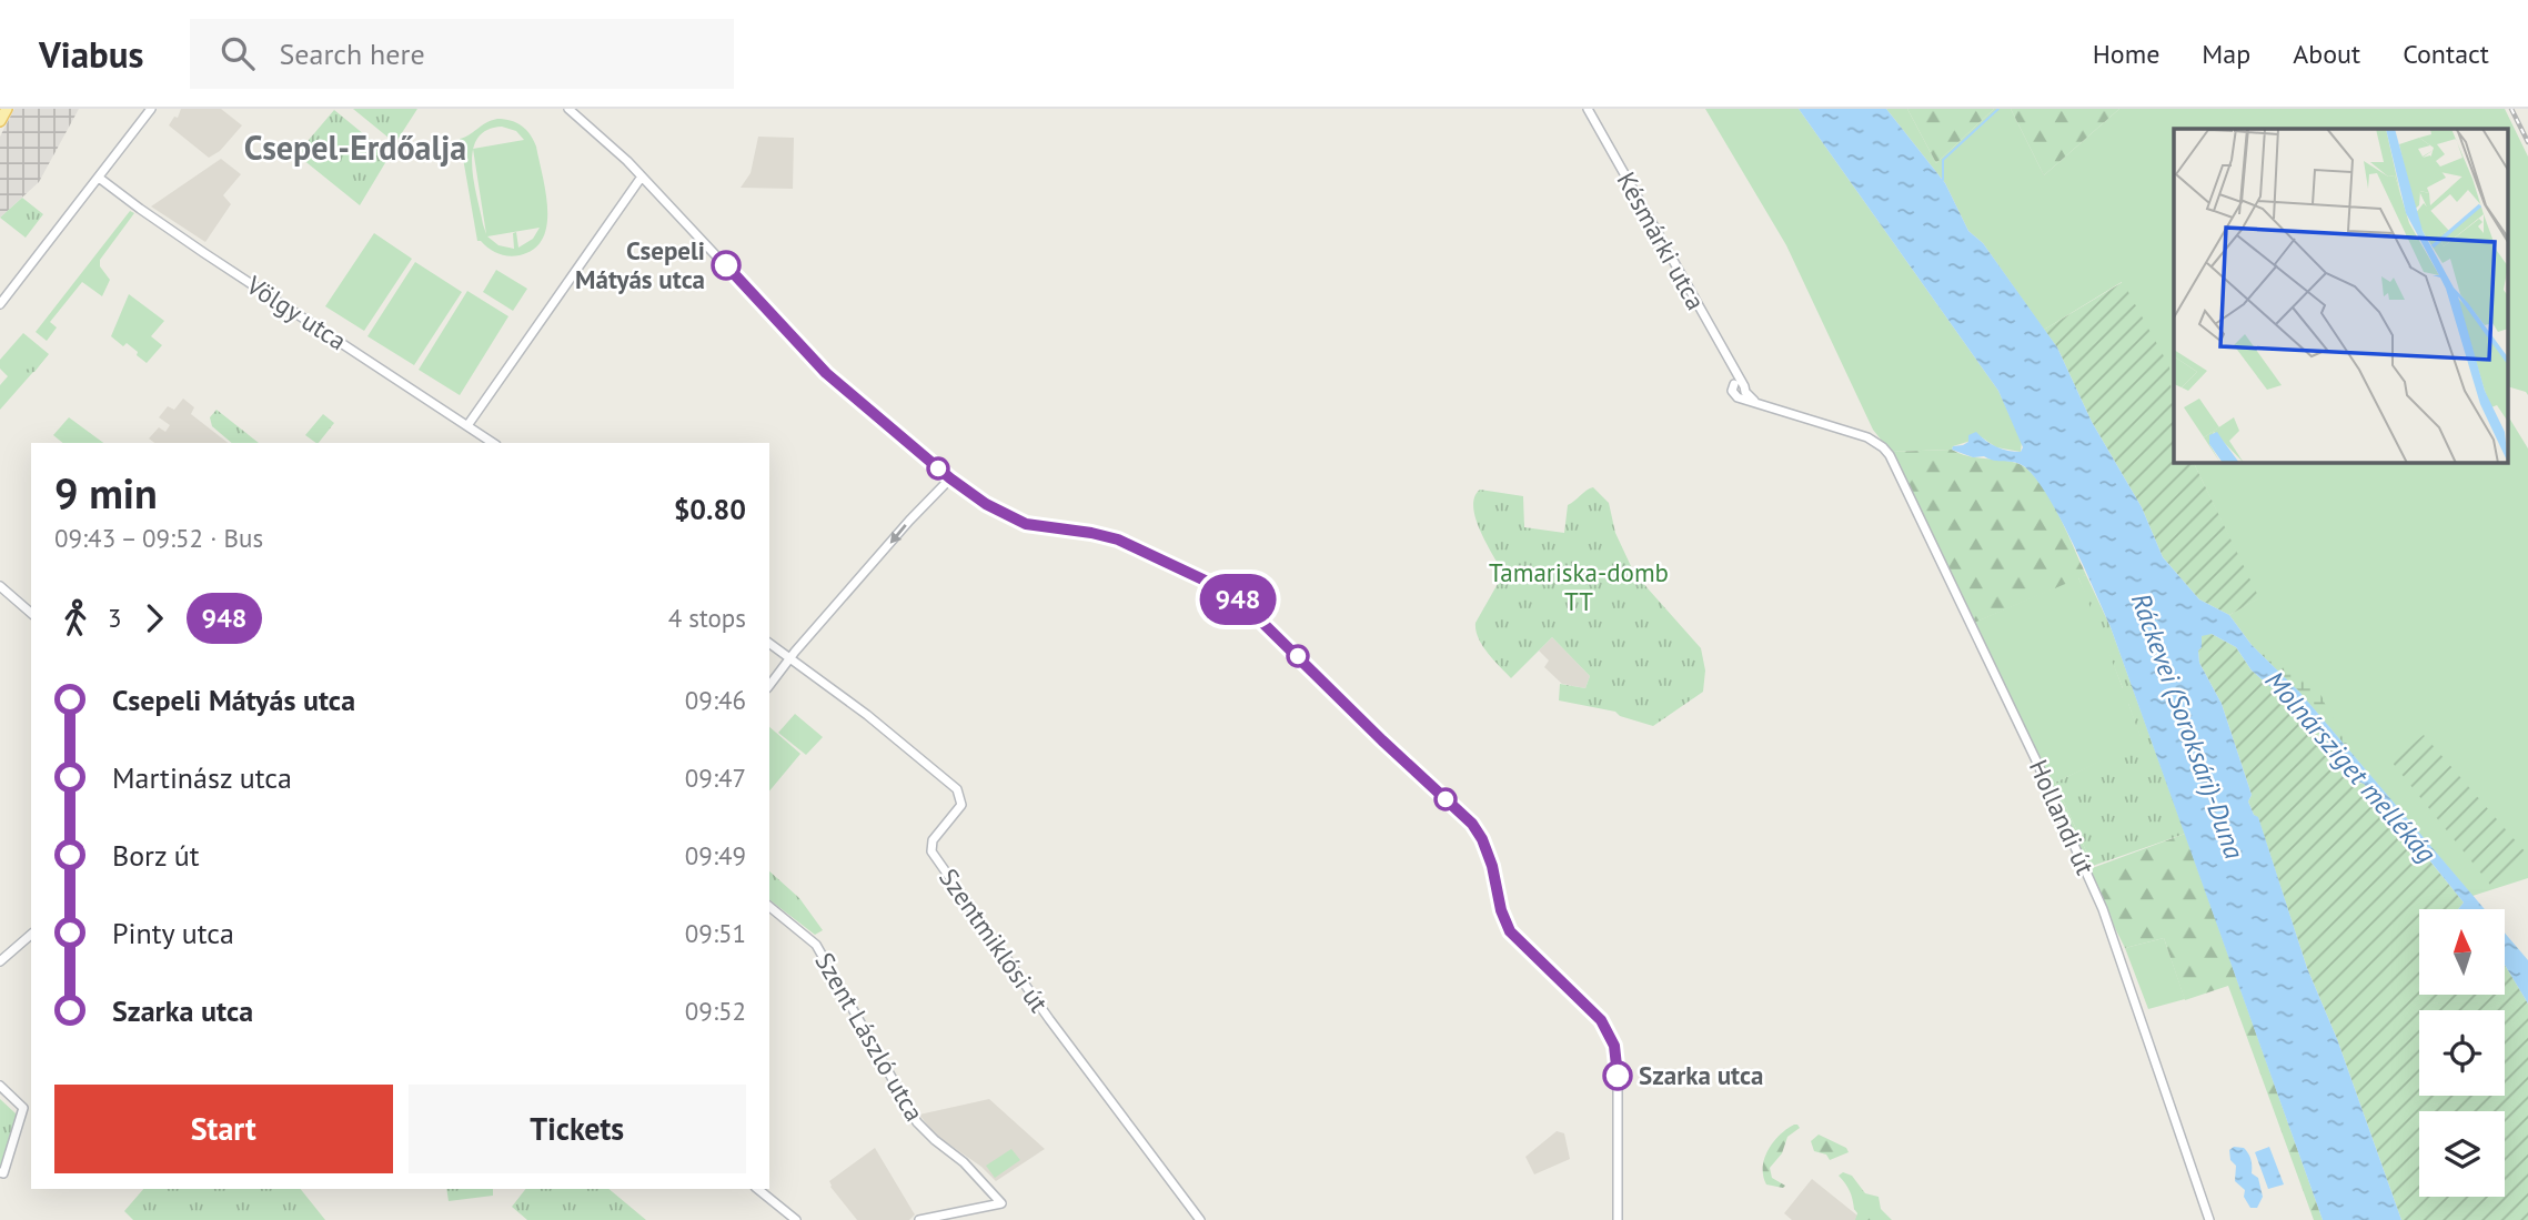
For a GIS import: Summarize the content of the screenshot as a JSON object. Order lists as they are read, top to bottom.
{
  "streets": {
    "street": [
      "Késmárki utca",
      "Völgy utca",
      "Hollandi út",
      "Szentmiklósi út",
      "Szent László utca"
    ]
  },
  "crossings": [
    ["Késmárki utca", "Hollandi út"]
  ],
  "districts": ["Csepel-Erdőalja"],
  "water": ["Ráckevei (Soroksári)-Duna", "Molnársziget mellékág"],
  "parks": ["Tamariska-domb TT"],
  "places": ["Csepeli Mátyás utca", "Szarka utca"],
  "lines": ["bus line 948"],
  "north": "top",
  "page": {
    "header": "Viabus",
    "search": "Search here",
    "nav": [
      "Home",
      "Map",
      "About",
      "Contact"
    ],
    "on_map": "948",
    "heading": ["9 min", "09:43 – 09:52 · Bus", "$0.80"],
    "legs": ["3", "948", "4 stops"],
    "list": [
      {
        "name": "Csepeli Mátyás utca",
        "value": "09:46"
      },
      {
        "name": "Martinász utca",
        "value": "09:47"
      },
      {
        "name": "Borz út",
        "value": "09:49"
      },
      {
        "name": "Pinty utca",
        "value": "09:51"
      },
      {
        "name": "Szarka utca",
        "value": "09:52"
      }
    ],
    "buttons": ["Start", "Tickets"]
  }
}
